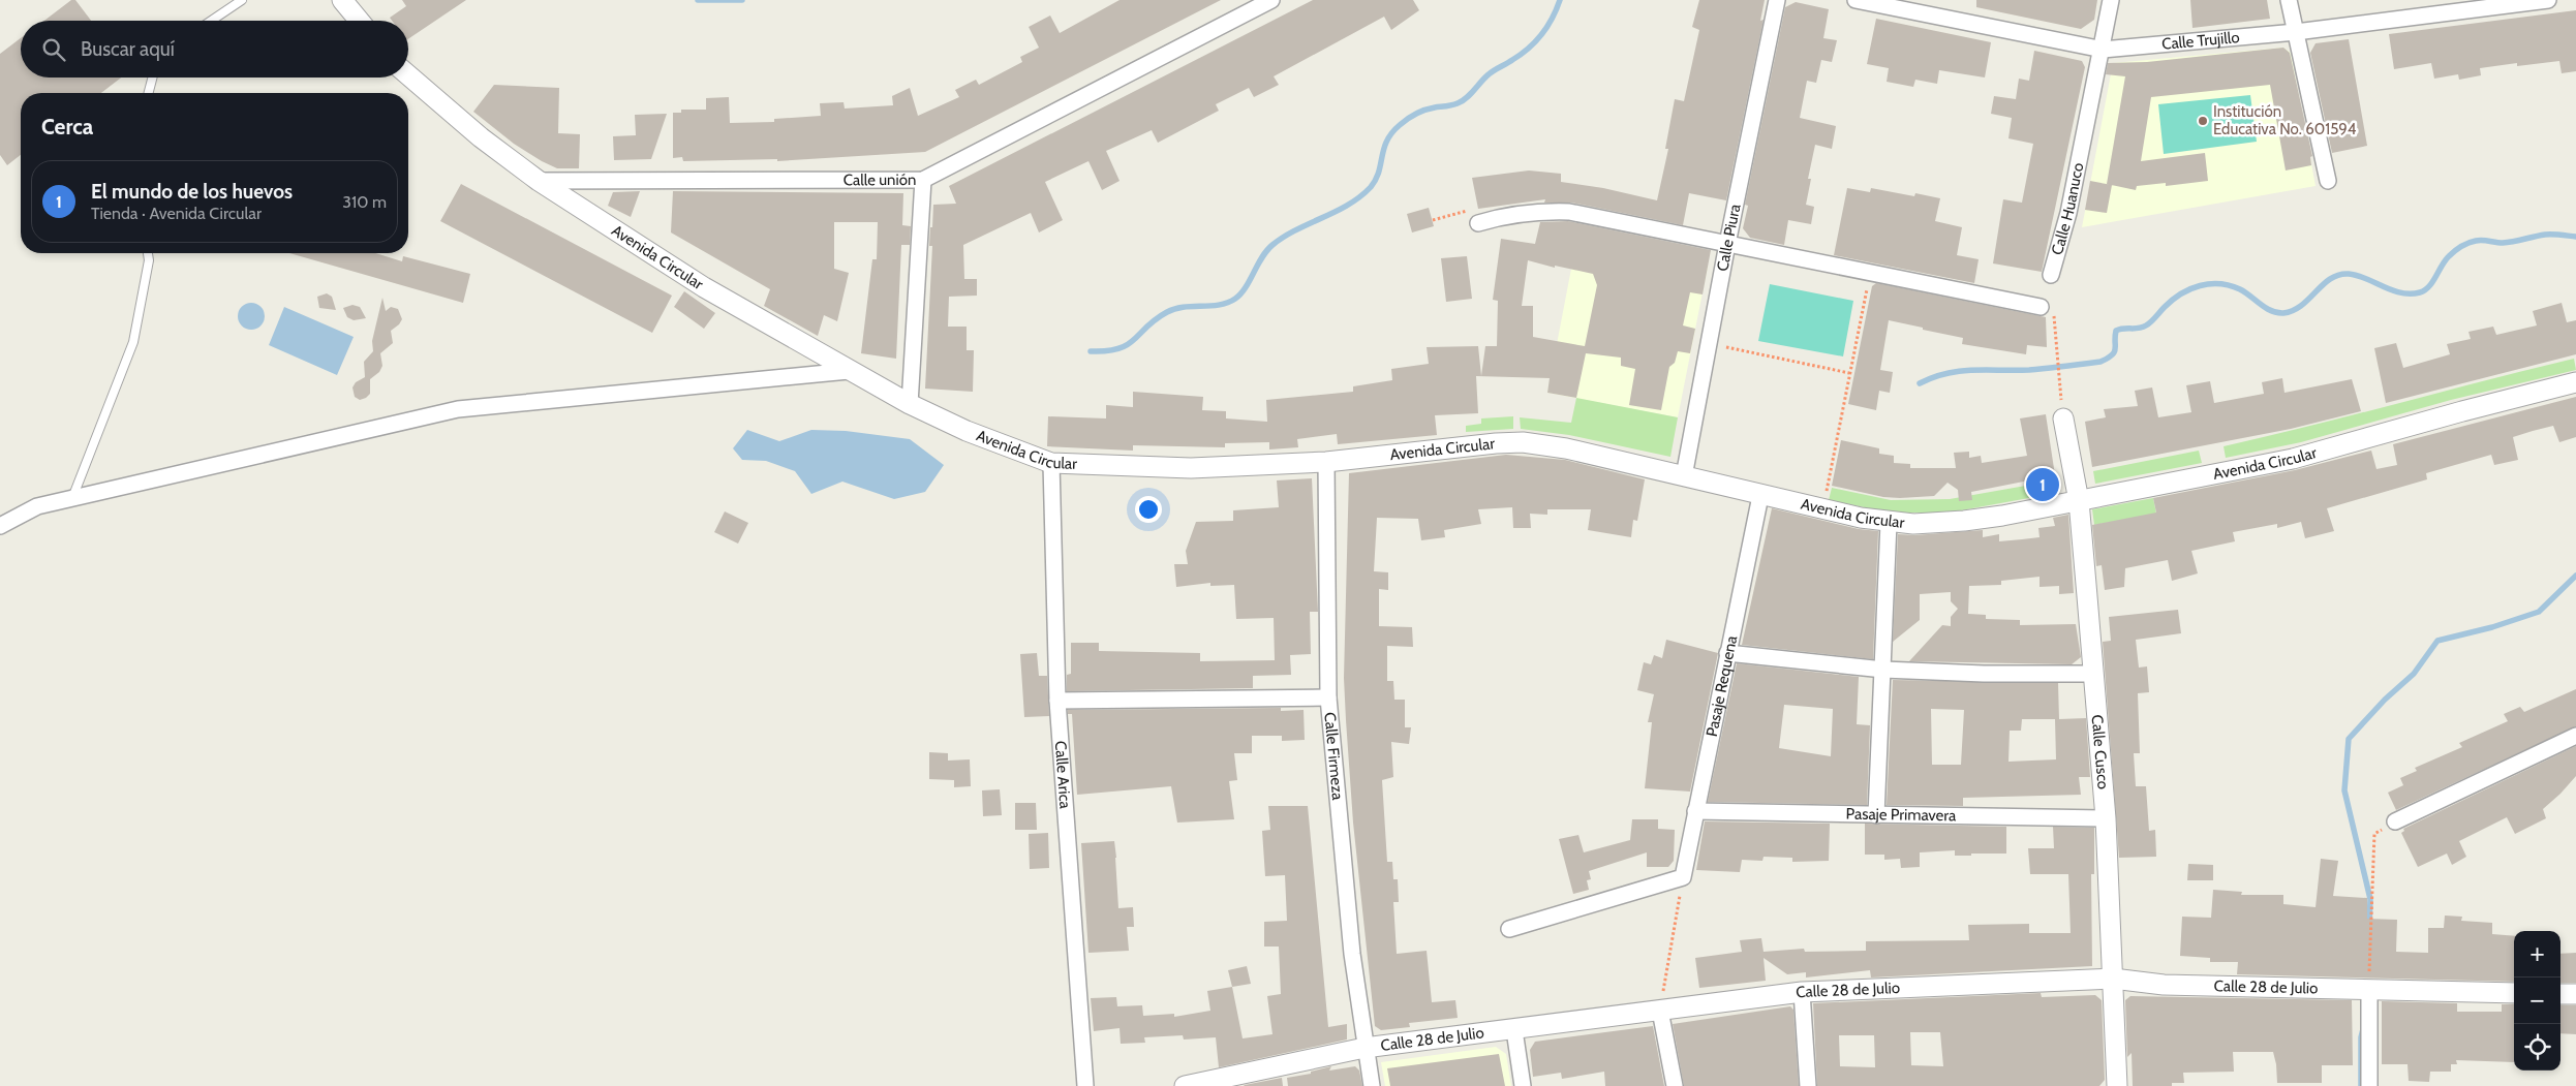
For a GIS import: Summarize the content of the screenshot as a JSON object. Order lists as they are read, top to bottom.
{
  "streets": {
    "street": [
      "Calle Trujillo",
      "Calle unión",
      "Calle Huanuco",
      "Calle Piura",
      "Avenida Circular",
      "Pasaje Requena",
      "Calle Cusco",
      "Calle Firmeza",
      "Calle Arica",
      "Pasaje Primavera",
      "Calle 28 de Julio"
    ]
  },
  "crossings": [
    ["Calle Trujillo", "Calle Huanuco"],
    ["Calle unión", "Avenida Circular"],
    ["Calle Piura", "Avenida Circular"],
    ["Avenida Circular", "Pasaje Requena"],
    ["Avenida Circular", "Calle Cusco"],
    ["Avenida Circular", "Calle Firmeza"],
    ["Avenida Circular", "Calle Arica"],
    ["Pasaje Requena", "Pasaje Primavera"],
    ["Calle Cusco", "Pasaje Primavera"],
    ["Calle Cusco", "Calle 28 de Julio"],
    ["Calle Firmeza", "Calle 28 de Julio"]
  ],
  "places": ["Institución Educativa No. 601594"],
  "page": {
    "search": "Buscar aquí",
    "heading": "Cerca",
    "list": [
      {
        "mark": "1",
        "name": "El mundo de los huevos",
        "note": "Tienda · Avenida Circular",
        "value": "310 m"
      }
    ],
    "pins": "1",
    "map_buttons": ["+", "−"]
  }
}
